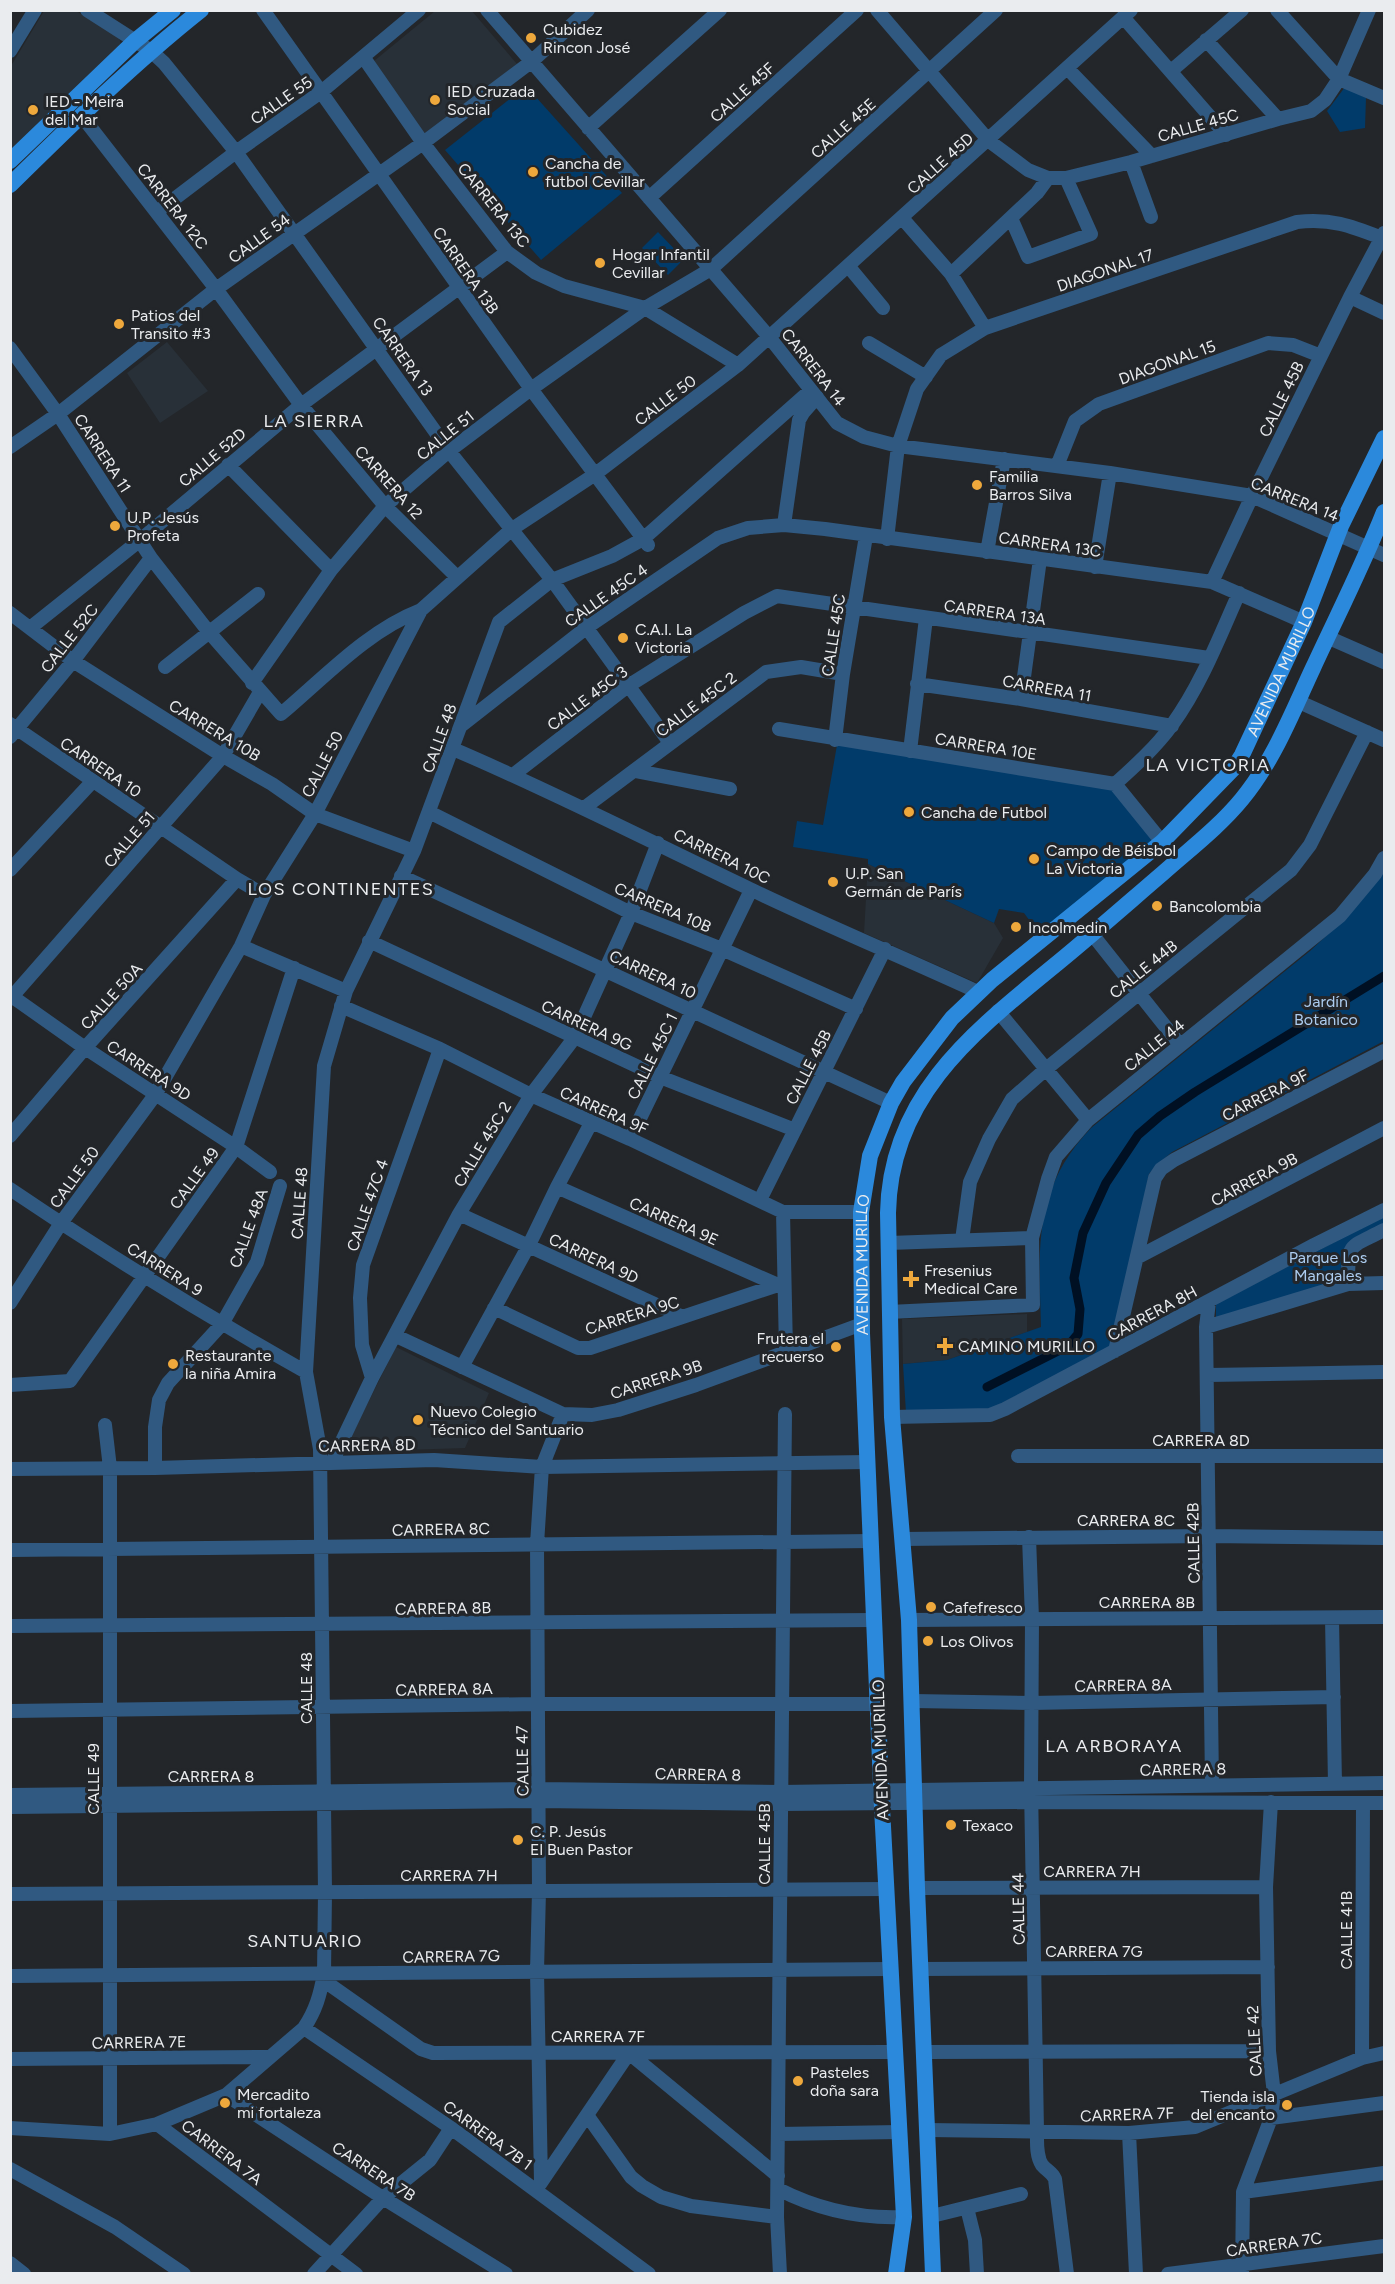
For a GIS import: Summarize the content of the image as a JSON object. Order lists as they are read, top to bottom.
{
  "streets": {
    "main road": ["AVENIDA MURILLO"],
    "street": [
      "CALLE 45F",
      "CALLE 55",
      "CALLE 45C",
      "CALLE 45E",
      "CALLE 45D",
      "CARRERA 13C",
      "CARRERA 12C",
      "CALLE 54",
      "CARRERA 13B",
      "DIAGONAL 17",
      "CARRERA 13",
      "DIAGONAL 15",
      "CARRERA 14",
      "CALLE 45B",
      "CALLE 50",
      "CALLE 51",
      "CARRERA 11",
      "CALLE 52D",
      "CARRERA 12",
      "CALLE 45C 4",
      "CARRERA 13A",
      "CALLE 52C",
      "CALLE 45C 3",
      "CALLE 45C 2",
      "CARRERA 10B",
      "CALLE 48",
      "CARRERA 10E",
      "CARRERA 10",
      "CARRERA 10C",
      "CALLE 44B",
      "CALLE 50A",
      "CARRERA 9G",
      "CALLE 44",
      "CALLE 45C 1",
      "CARRERA 9D",
      "CARRERA 9F",
      "CALLE 49",
      "CARRERA 9B",
      "CALLE 47C 4",
      "CARRERA 9E",
      "CALLE 48A",
      "CARRERA 9",
      "CARRERA 8H",
      "CARRERA 9C",
      "CARRERA 8D",
      "CARRERA 8C",
      "CALLE 42B",
      "CARRERA 8B",
      "CARRERA 8A",
      "CALLE 47",
      "CARRERA 8",
      "CARRERA 7H",
      "CALLE 41B",
      "CARRERA 7G",
      "CARRERA 7F",
      "CALLE 42",
      "CARRERA 7E",
      "CARRERA 7B 1",
      "CARRERA 7A",
      "CARRERA 7B",
      "CARRERA 7C"
    ]
  },
  "crossings": [
    ["CALLE 45F", "CARRERA 14"],
    ["CALLE 55", "CARRERA 13C"],
    ["CALLE 55", "CARRERA 12C"],
    ["CALLE 55", "CARRERA 13B"],
    ["CALLE 55", "CARRERA 13"],
    ["CALLE 45C", "CALLE 45E"],
    ["CALLE 45C", "CALLE 45D"],
    ["CALLE 45C", "CARRERA 13C"],
    ["CALLE 45C", "CARRERA 13A"],
    ["CALLE 45C", "CALLE 45C 2"],
    ["CALLE 45C", "CARRERA 10E"],
    ["CALLE 45E", "CARRERA 14"],
    ["CALLE 45E", "CALLE 51"],
    ["CALLE 45D", "CARRERA 14"],
    ["CALLE 45D", "CALLE 50"],
    ["CARRERA 13C", "CALLE 54"],
    ["CARRERA 13C", "CALLE 45B"],
    ["CARRERA 13C", "CALLE 50"],
    ["CARRERA 13C", "CALLE 51"],
    ["CARRERA 13C", "CALLE 52D"],
    ["CARRERA 13C", "CALLE 45C 4"],
    ["CARRERA 13C", "AVENIDA MURILLO"],
    ["CARRERA 12C", "CALLE 54"],
    ["CARRERA 12C", "CALLE 52D"],
    ["CARRERA 12C", "CARRERA 12"],
    ["CALLE 54", "CARRERA 13B"],
    ["CALLE 54", "CARRERA 13"],
    ["CALLE 54", "CARRERA 14"],
    ["CALLE 54", "CARRERA 11"],
    ["CARRERA 13B", "CALLE 50"],
    ["CARRERA 13B", "CALLE 51"],
    ["CARRERA 13B", "CALLE 52D"],
    ["CARRERA 13B", "CALLE 48"],
    ["DIAGONAL 17", "CARRERA 14"],
    ["DIAGONAL 17", "CALLE 45B"],
    ["CARRERA 13", "CALLE 50"],
    ["CARRERA 13", "CALLE 51"],
    ["CARRERA 13", "CALLE 52D"],
    ["CARRERA 13", "CALLE 45C 4"],
    ["CARRERA 13", "CALLE 45C 3"],
    ["CARRERA 13", "CALLE 45C 2"],
    ["CARRERA 13", "CALLE 48"],
    ["DIAGONAL 15", "CARRERA 14"],
    ["DIAGONAL 15", "CALLE 45B"],
    ["CARRERA 14", "CALLE 45B"],
    ["CARRERA 14", "CALLE 50"],
    ["CARRERA 14", "CALLE 51"],
    ["CARRERA 14", "AVENIDA MURILLO"],
    ["CARRERA 14", "CALLE 48"],
    ["CALLE 45B", "CARRERA 10B"],
    ["CALLE 45B", "CARRERA 10"],
    ["CALLE 45B", "CARRERA 10C"],
    ["CALLE 45B", "CARRERA 9G"],
    ["CALLE 45B", "CARRERA 9F"],
    ["CALLE 45B", "CARRERA 8D"],
    ["CALLE 45B", "CARRERA 8C"],
    ["CALLE 45B", "CARRERA 8B"],
    ["CALLE 45B", "CARRERA 8A"],
    ["CALLE 45B", "CARRERA 8"],
    ["CALLE 45B", "CARRERA 7H"],
    ["CALLE 45B", "CARRERA 7G"],
    ["CALLE 45B", "CARRERA 7F"],
    ["CALLE 50", "CARRERA 11"],
    ["CALLE 50", "CARRERA 12"],
    ["CALLE 50", "CARRERA 10B"],
    ["CALLE 50", "CARRERA 10"],
    ["CALLE 50", "CARRERA 9D"],
    ["CALLE 50", "CARRERA 9"],
    ["CALLE 51", "CARRERA 11"],
    ["CALLE 51", "CARRERA 12"],
    ["CALLE 51", "CARRERA 10B"],
    ["CALLE 51", "CARRERA 10"],
    ["CALLE 51", "CARRERA 9D"],
    ["CARRERA 11", "CALLE 52D"],
    ["CARRERA 11", "CALLE 52C"],
    ["CALLE 52D", "CARRERA 12"],
    ["CALLE 52D", "CARRERA 10B"],
    ["CALLE 45C 4", "CALLE 48"],
    ["CARRERA 13A", "CALLE 45C 3"],
    ["CALLE 52C", "CARRERA 10B"],
    ["CALLE 52C", "CARRERA 10"],
    ["AVENIDA MURILLO", "CARRERA 10"],
    ["AVENIDA MURILLO", "CARRERA 10C"],
    ["AVENIDA MURILLO", "CALLE 44"],
    ["AVENIDA MURILLO", "CARRERA 9F"],
    ["AVENIDA MURILLO", "CARRERA 9B"],
    ["AVENIDA MURILLO", "CARRERA 8H"],
    ["AVENIDA MURILLO", "CARRERA 8D"],
    ["AVENIDA MURILLO", "CARRERA 8C"],
    ["AVENIDA MURILLO", "CARRERA 8B"],
    ["AVENIDA MURILLO", "CARRERA 8A"],
    ["AVENIDA MURILLO", "CARRERA 8"],
    ["AVENIDA MURILLO", "CARRERA 7H"],
    ["AVENIDA MURILLO", "CARRERA 7G"],
    ["AVENIDA MURILLO", "CARRERA 7F"],
    ["CALLE 45C 3", "CARRERA 10C"],
    ["CALLE 45C 2", "CARRERA 10B"],
    ["CALLE 45C 2", "CALLE 48"],
    ["CALLE 45C 2", "CARRERA 10"],
    ["CALLE 45C 2", "CARRERA 10C"],
    ["CALLE 45C 2", "CARRERA 9G"],
    ["CALLE 45C 2", "CARRERA 9D"],
    ["CALLE 45C 2", "CARRERA 9F"],
    ["CALLE 45C 2", "CARRERA 9B"],
    ["CALLE 45C 2", "CALLE 47C 4"],
    ["CALLE 45C 2", "CARRERA 8D"],
    ["CARRERA 10B", "CALLE 48"],
    ["CARRERA 10B", "CALLE 45C 1"],
    ["CALLE 48", "CARRERA 10"],
    ["CALLE 48", "CARRERA 10C"],
    ["CALLE 48", "CARRERA 9G"],
    ["CALLE 48", "CARRERA 9F"],
    ["CALLE 48", "CARRERA 9"],
    ["CALLE 48", "CARRERA 8D"],
    ["CALLE 48", "CARRERA 8C"],
    ["CALLE 48", "CARRERA 8B"],
    ["CALLE 48", "CARRERA 8A"],
    ["CALLE 48", "CARRERA 8"],
    ["CALLE 48", "CARRERA 7H"],
    ["CALLE 48", "CARRERA 7G"],
    ["CALLE 48", "CARRERA 7F"],
    ["CALLE 48", "CARRERA 7E"],
    ["CALLE 48", "CARRERA 7B 1"],
    ["CALLE 48", "CARRERA 7A"],
    ["CALLE 48", "CARRERA 7B"],
    ["CARRERA 10", "CALLE 50A"],
    ["CARRERA 10", "CALLE 45C 1"],
    ["CARRERA 10C", "CALLE 45C 1"],
    ["CALLE 50A", "CARRERA 9D"],
    ["CARRERA 9G", "CALLE 45C 1"],
    ["CALLE 44", "CARRERA 8C"],
    ["CALLE 44", "CARRERA 8B"],
    ["CALLE 44", "CARRERA 8A"],
    ["CALLE 44", "CARRERA 8"],
    ["CALLE 44", "CARRERA 7H"],
    ["CALLE 44", "CARRERA 7G"],
    ["CALLE 44", "CARRERA 7F"],
    ["CALLE 45C 1", "CARRERA 9F"],
    ["CARRERA 9D", "CALLE 49"],
    ["CARRERA 9D", "CARRERA 9C"],
    ["CARRERA 9F", "CARRERA 9B"],
    ["CARRERA 9F", "CALLE 47C 4"],
    ["CALLE 49", "CARRERA 9"],
    ["CALLE 49", "CARRERA 8D"],
    ["CALLE 49", "CARRERA 8C"],
    ["CALLE 49", "CARRERA 8B"],
    ["CALLE 49", "CARRERA 8A"],
    ["CALLE 49", "CARRERA 8"],
    ["CALLE 49", "CARRERA 7H"],
    ["CALLE 49", "CARRERA 7G"],
    ["CALLE 49", "CARRERA 7E"],
    ["CALLE 49", "CARRERA 7A"],
    ["CARRERA 9B", "CALLE 47"],
    ["CARRERA 9E", "CARRERA 9C"],
    ["CALLE 48A", "CARRERA 9"],
    ["CALLE 48A", "CARRERA 8D"],
    ["CARRERA 8H", "CALLE 42B"],
    ["CARRERA 8D", "CALLE 42B"],
    ["CARRERA 8D", "CALLE 47"],
    ["CARRERA 8C", "CALLE 42B"],
    ["CARRERA 8C", "CALLE 47"],
    ["CALLE 42B", "CARRERA 8B"],
    ["CALLE 42B", "CARRERA 8A"],
    ["CALLE 42B", "CARRERA 8"],
    ["CARRERA 8B", "CALLE 47"],
    ["CARRERA 8A", "CALLE 47"],
    ["CALLE 47", "CARRERA 8"],
    ["CALLE 47", "CARRERA 7H"],
    ["CALLE 47", "CARRERA 7G"],
    ["CALLE 47", "CARRERA 7F"],
    ["CALLE 47", "CARRERA 7B 1"],
    ["CARRERA 8", "CALLE 41B"],
    ["CARRERA 8", "CALLE 42"],
    ["CARRERA 7H", "CALLE 42"],
    ["CALLE 41B", "CARRERA 7F"],
    ["CARRERA 7G", "CARRERA 7F"],
    ["CARRERA 7G", "CALLE 42"],
    ["CARRERA 7F", "CALLE 42"],
    ["CALLE 42", "CARRERA 7C"]
  ],
  "districts": [
    "LA SIERRA",
    "LA VICTORIA",
    "LOS CONTINENTES",
    "LA ARBORAYA",
    "SANTUARIO"
  ],
  "parks": ["Jardín Botanico", "Parque Los Mangales"],
  "places": {
    "other": [
      "Cubidez Rincon José",
      "IED Cruzada Social",
      "IED - Meira del Mar",
      "Cancha de futbol Cevillar",
      "Hogar Infantil Cevillar",
      "Patios del Transito #3",
      "Familia Barros Silva",
      "U.P. Jesús Profeta",
      "C.A.I. La Victoria",
      "Cancha de Futbol",
      "Campo de Béisbol La Victoria",
      "U.P. San Germán de París",
      "Bancolombia",
      "Incolmedin",
      "Frutera el recuerso",
      "Restaurante la niña Amira",
      "Nuevo Colegio Técnico del Santuario",
      "Cafefresco",
      "Los Olivos",
      "Texaco",
      "C. P. Jesús El Buen Pastor",
      "Pasteles doña sara",
      "Mercadito mi fortaleza",
      "Tienda isla del encanto"
    ],
    "health": ["Fresenius Medical Care", "CAMINO MURILLO"]
  }
}
